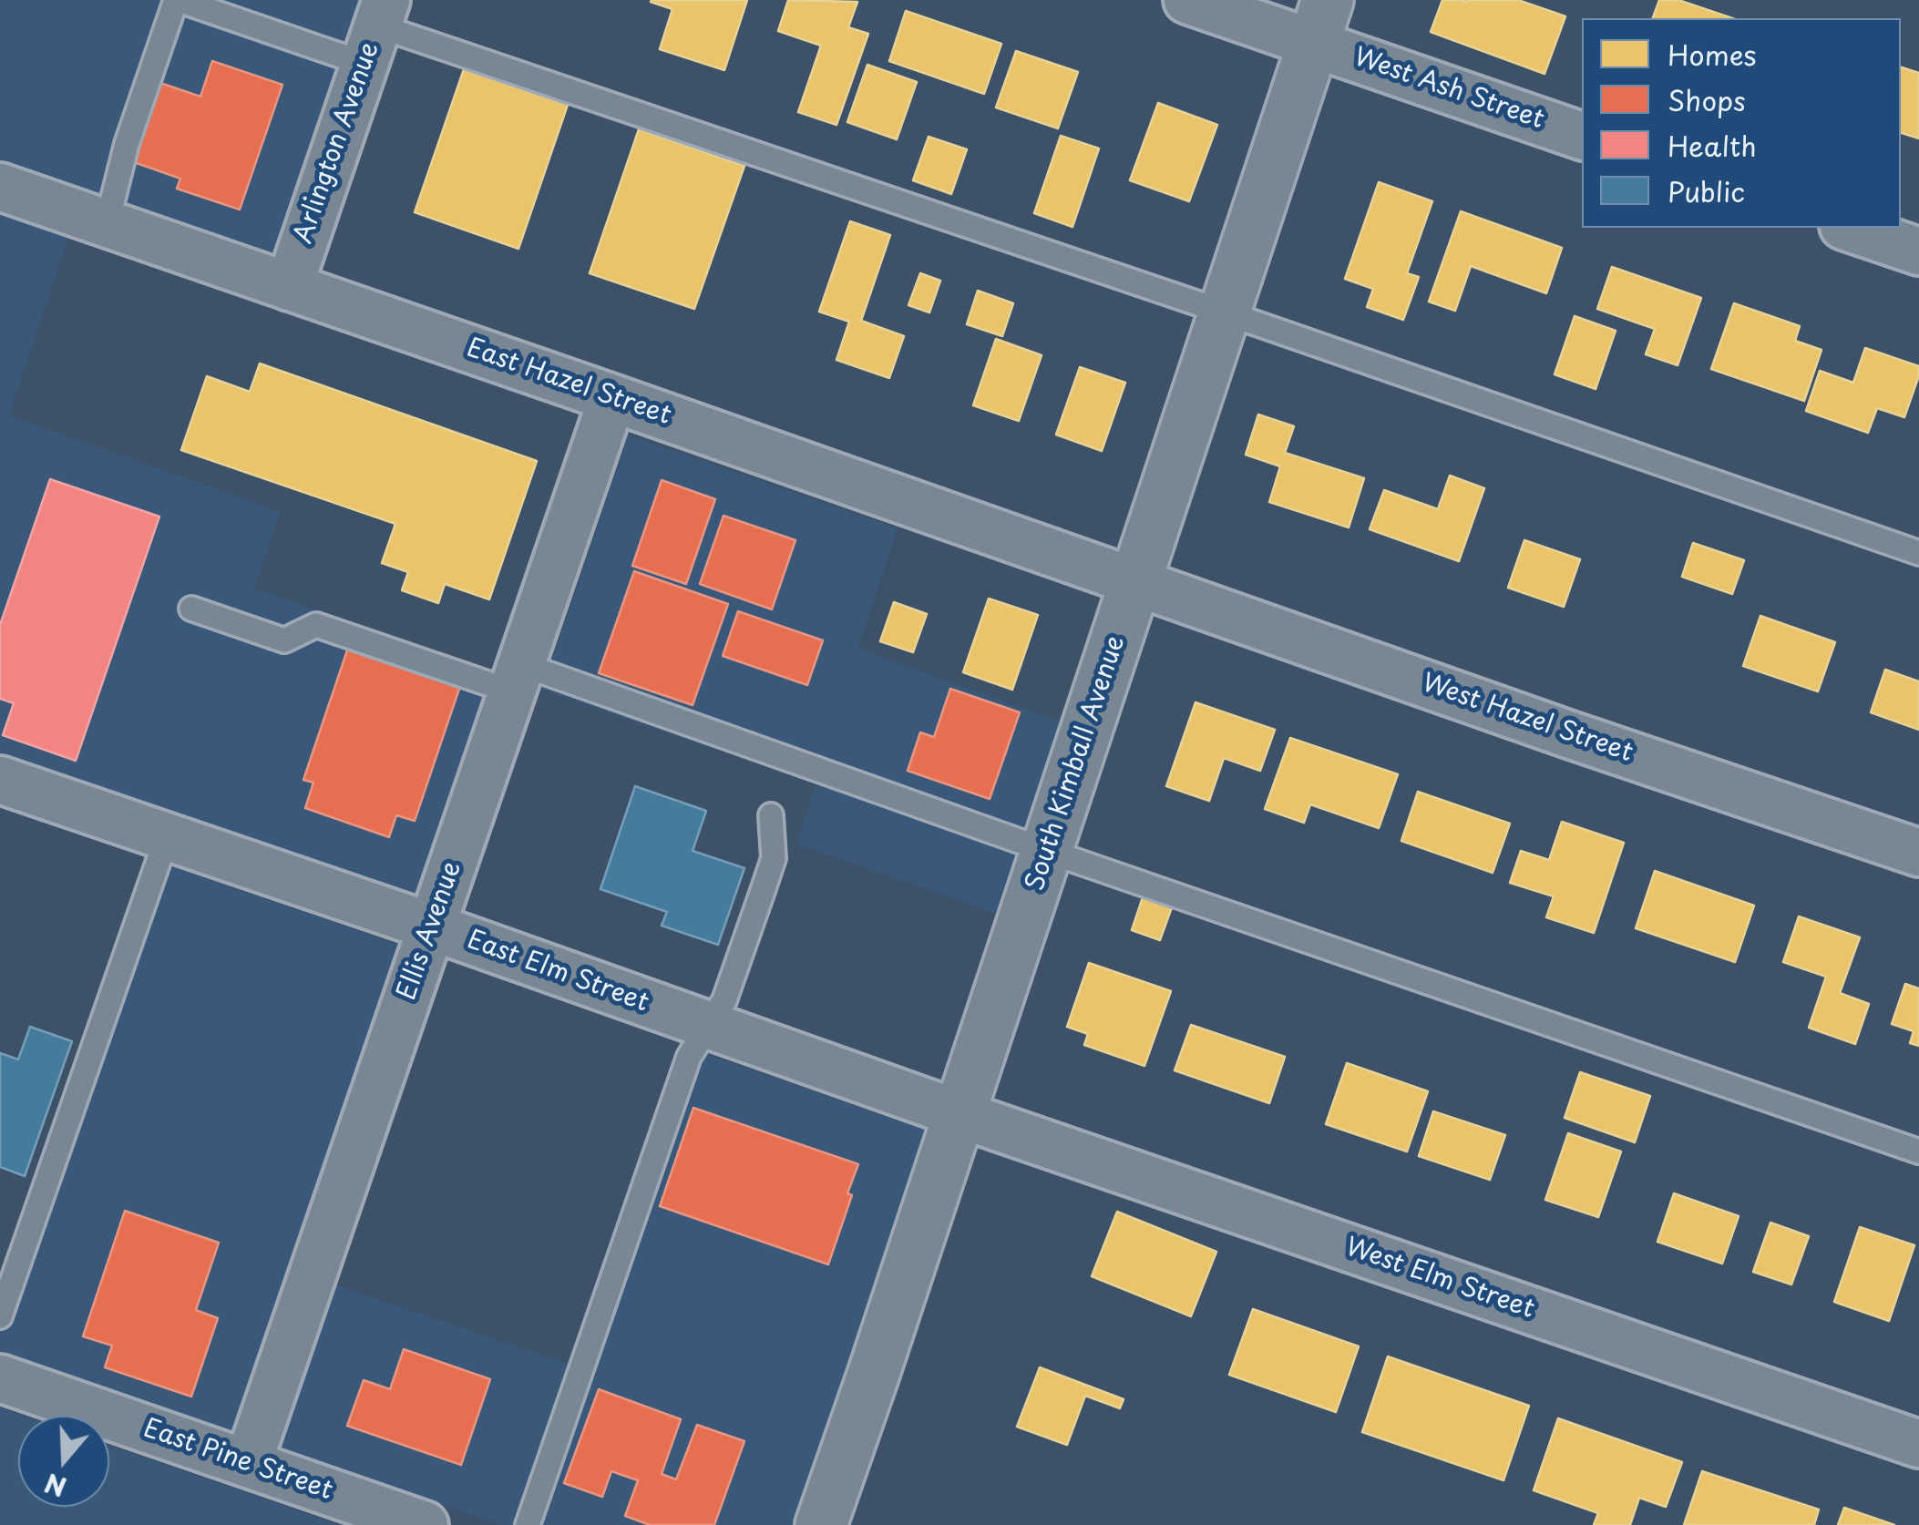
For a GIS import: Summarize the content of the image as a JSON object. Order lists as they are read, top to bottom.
{
  "streets": {
    "street": [
      "West Ash Street",
      "Arlington Avenue",
      "East Hazel Street",
      "West Hazel Street",
      "South Kimball Avenue",
      "Ellis Avenue",
      "East Elm Street",
      "West Elm Street",
      "East Pine Street"
    ]
  },
  "crossings": [
    ["West Ash Street", "South Kimball Avenue"],
    ["Arlington Avenue", "East Hazel Street"],
    ["East Hazel Street", "West Hazel Street"],
    ["East Hazel Street", "South Kimball Avenue"],
    ["East Hazel Street", "Ellis Avenue"],
    ["West Hazel Street", "South Kimball Avenue"],
    ["South Kimball Avenue", "East Elm Street"],
    ["South Kimball Avenue", "West Elm Street"],
    ["Ellis Avenue", "East Elm Street"],
    ["Ellis Avenue", "East Pine Street"],
    ["East Elm Street", "West Elm Street"]
  ],
  "legend": [
    "Homes",
    "Shops",
    "Health",
    "Public"
  ],
  "north": "bottom"
}
